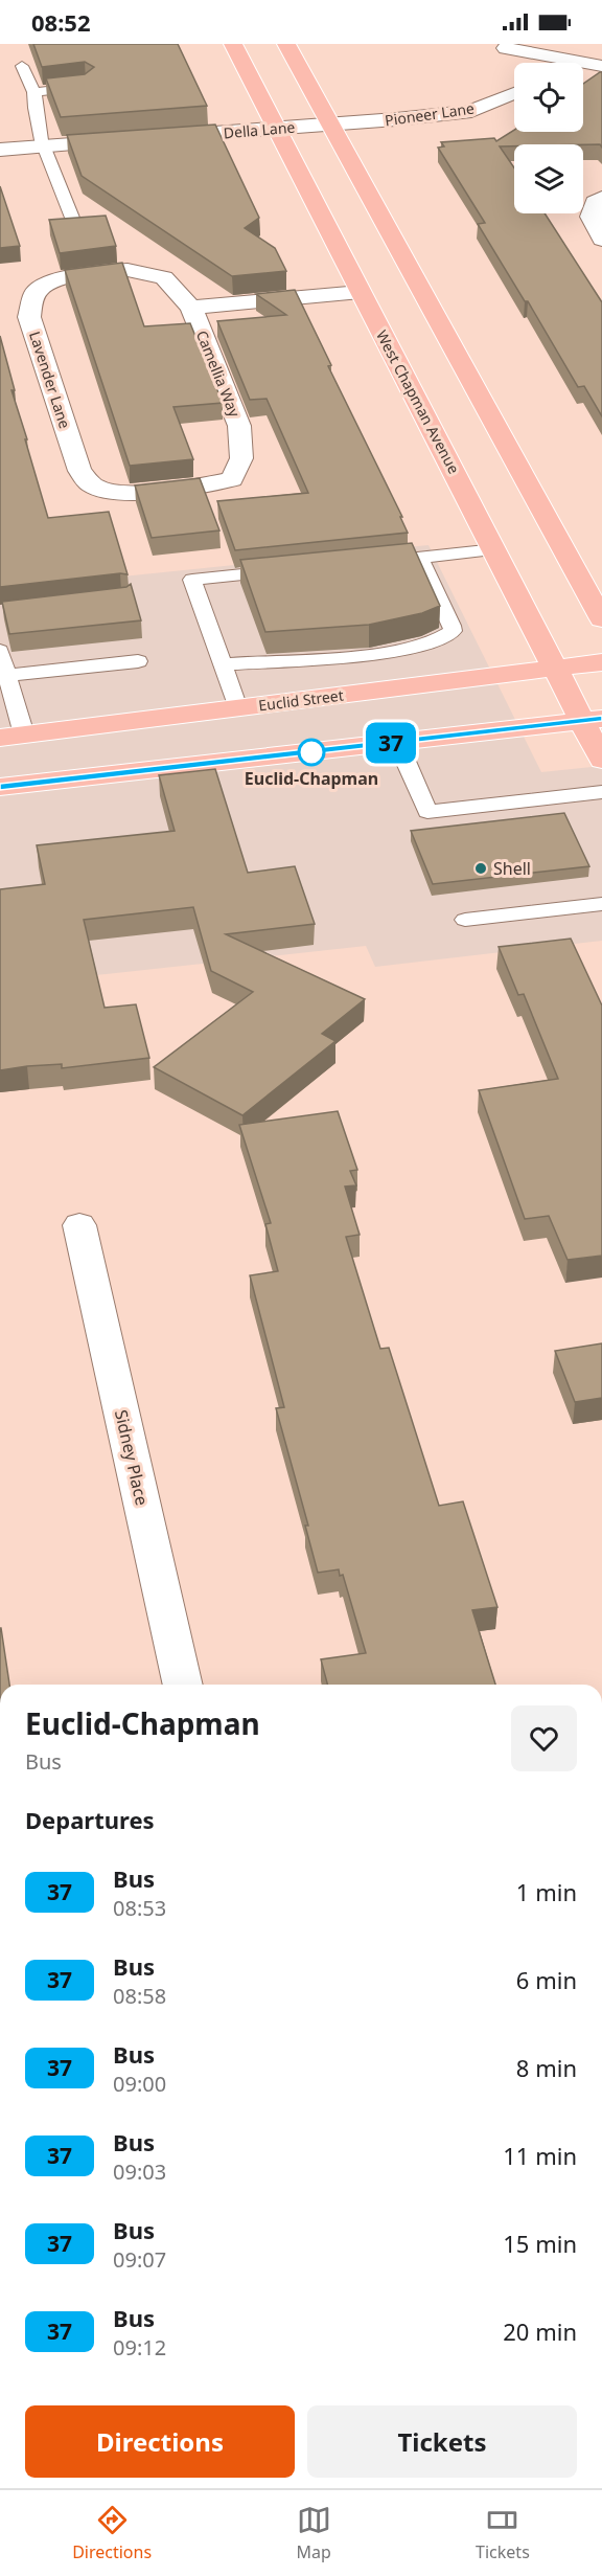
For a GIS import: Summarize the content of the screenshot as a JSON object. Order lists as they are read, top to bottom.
{
  "streets": {
    "main road": ["West Chapman Avenue", "Euclid Street"],
    "street": [
      "Pioneer Lane",
      "Della Lane",
      "Camellia Way",
      "Lavender Lane",
      "Sidney Place"
    ]
  },
  "crossings": [
    ["Pioneer Lane", "Della Lane"],
    ["Della Lane", "West Chapman Avenue"],
    ["Camellia Way", "Lavender Lane"],
    ["Camellia Way", "West Chapman Avenue"],
    ["West Chapman Avenue", "Euclid Street"]
  ],
  "places": ["Euclid-Chapman", "Shell"],
  "lines": ["bus line 37"],
  "page": {
    "status": "08:52",
    "on_map": "37",
    "heading": [
      ["Euclid-Chapman", "Bus"],
      "Departures"
    ],
    "list": [
      {
        "mark": "37",
        "name": "Bus",
        "note": "08:53",
        "value": "1 min"
      },
      {
        "mark": "37",
        "name": "Bus",
        "note": "08:58",
        "value": "6 min"
      },
      {
        "mark": "37",
        "name": "Bus",
        "note": "09:00",
        "value": "8 min"
      },
      {
        "mark": "37",
        "name": "Bus",
        "note": "09:03",
        "value": "11 min"
      },
      {
        "mark": "37",
        "name": "Bus",
        "note": "09:07",
        "value": "15 min"
      },
      {
        "mark": "37",
        "name": "Bus",
        "note": "09:12",
        "value": "20 min"
      }
    ],
    "buttons": ["Directions", "Tickets"],
    "tabs": ["Directions", "Map", "Tickets"]
  }
}
